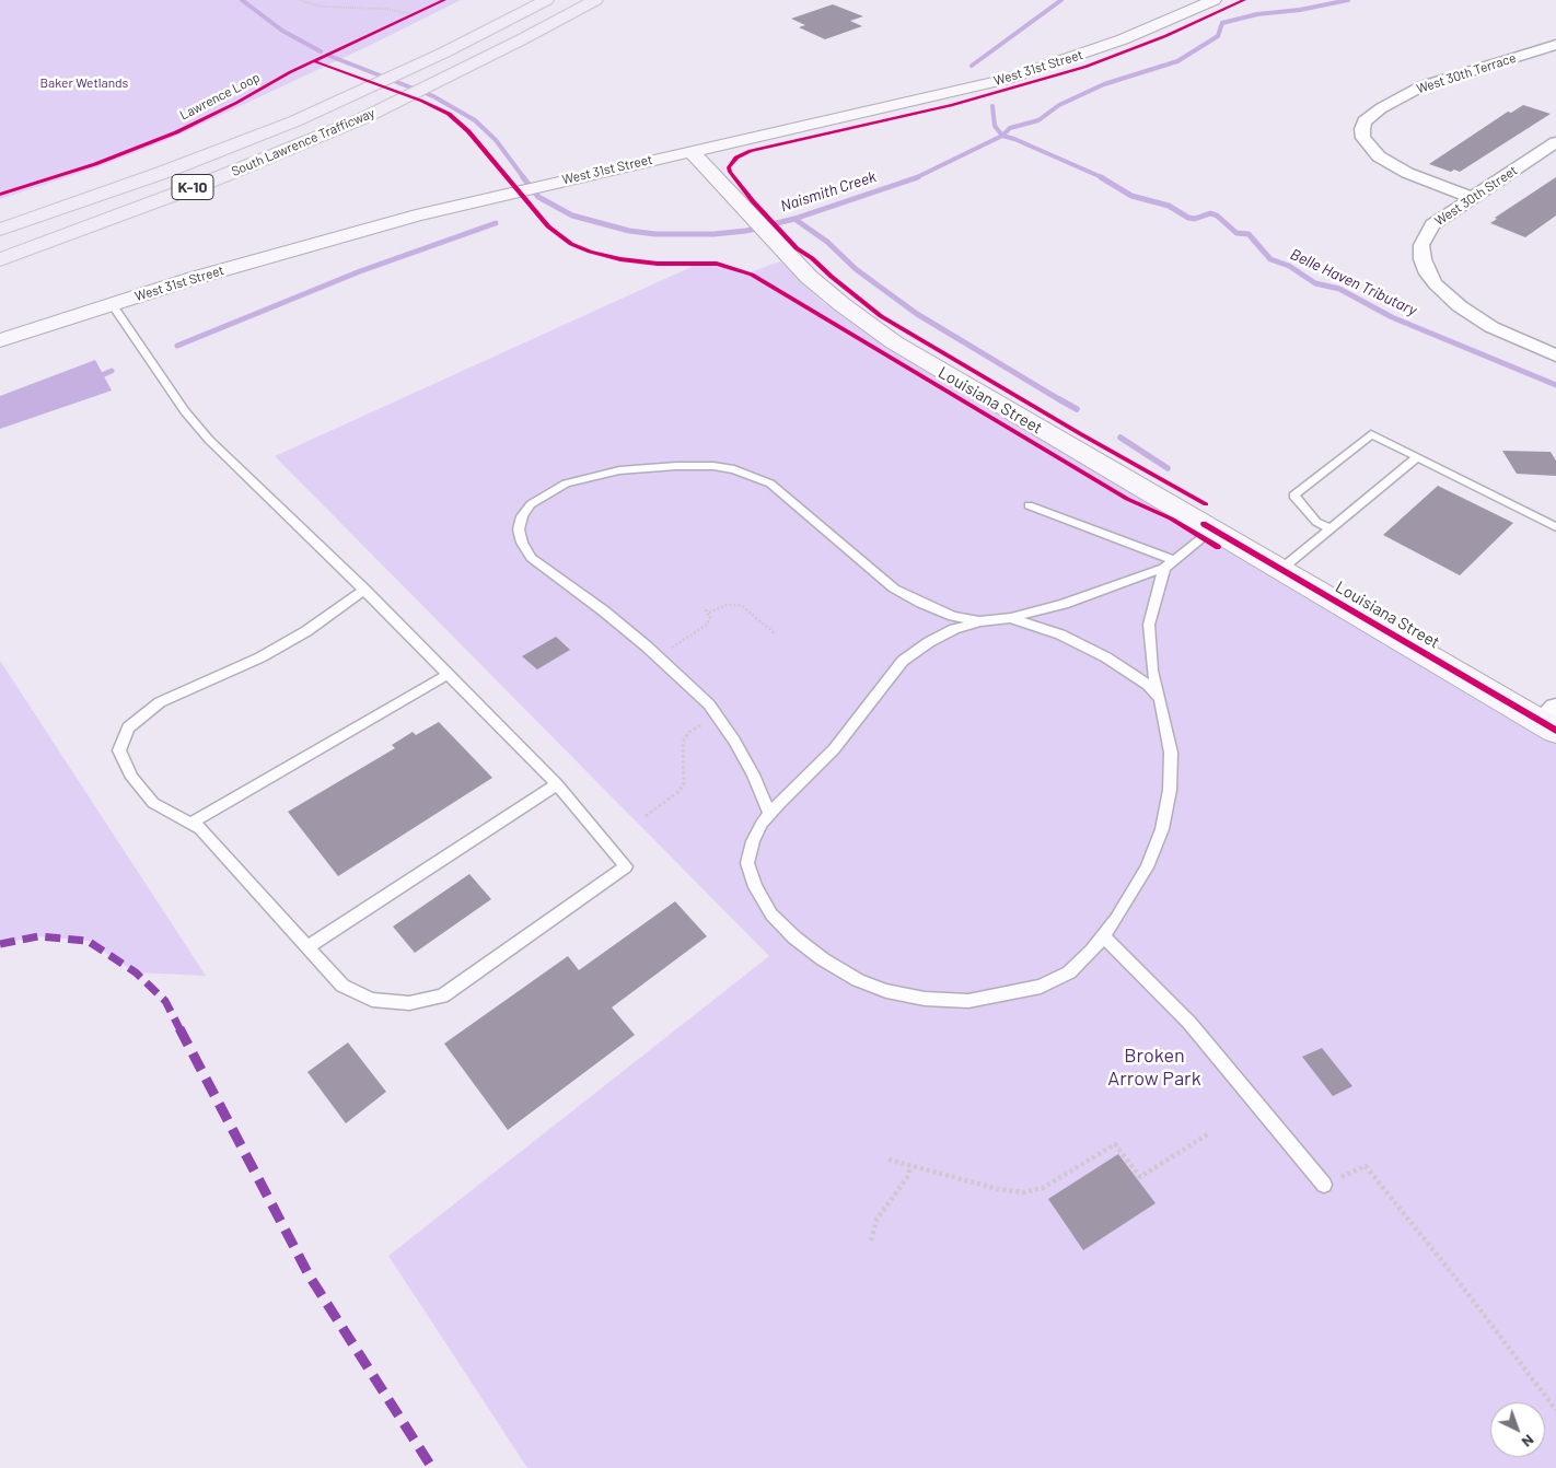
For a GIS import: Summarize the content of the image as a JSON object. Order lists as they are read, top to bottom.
{
  "streets": {
    "highway": ["South Lawrence Trafficway", "K-10"],
    "main road": ["West 31st Street", "Louisiana Street"],
    "street": ["West 30th Terrace", "West 30th Street"],
    "cycle path": ["Lawrence Loop"]
  },
  "crossings": [
    ["West 31st Street", "Louisiana Street"],
    ["West 30th Terrace", "West 30th Street"]
  ],
  "water": ["Naismith Creek", "Belle Haven Tributary"],
  "parks": ["Baker Wetlands", "Broken Arrow Park"],
  "north": "bottom right"
}
